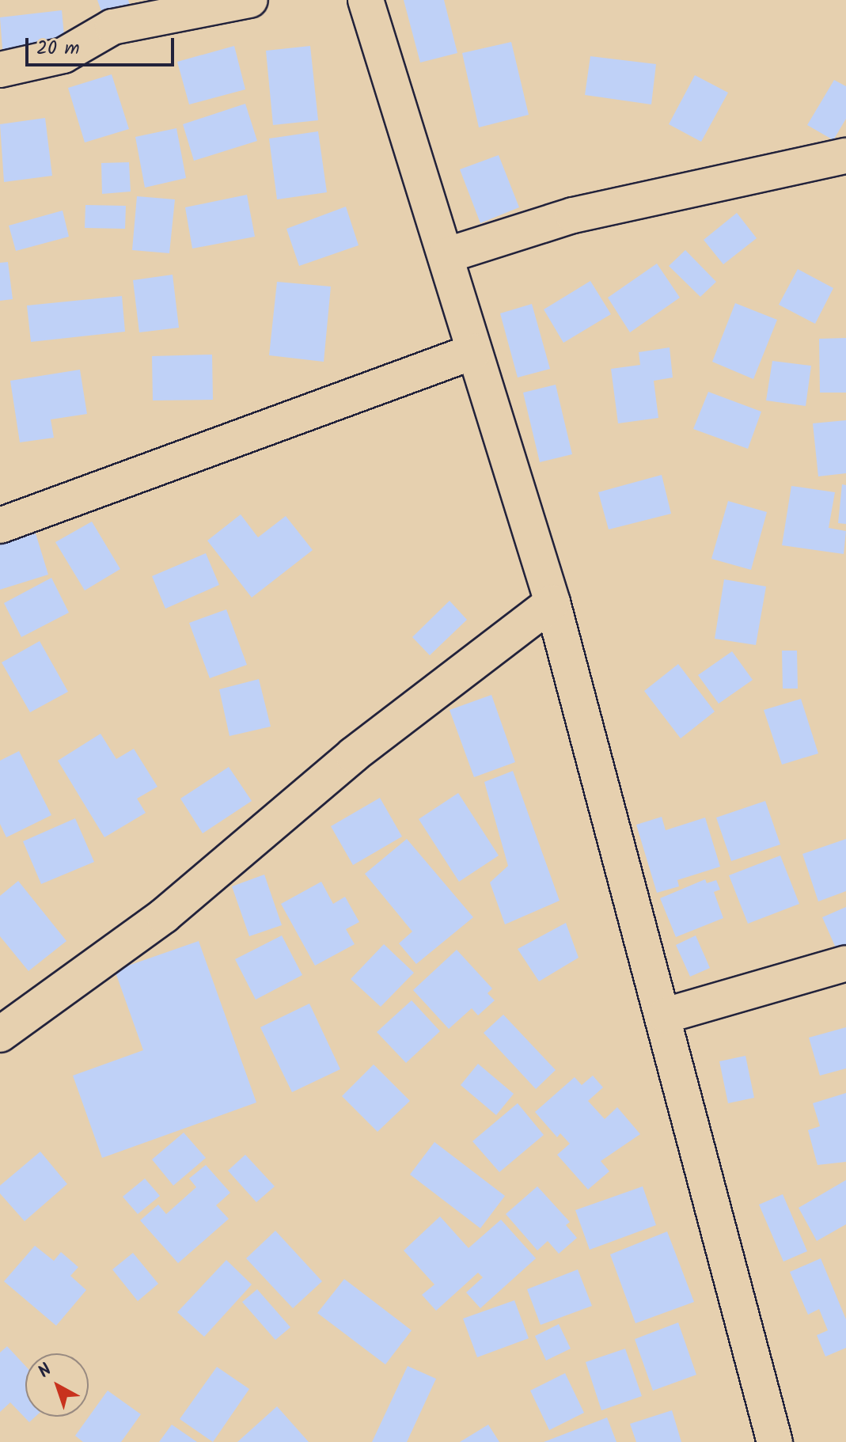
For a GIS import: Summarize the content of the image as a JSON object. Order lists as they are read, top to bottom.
{
  "scale_bar": "20 m",
  "north": "top left"
}
